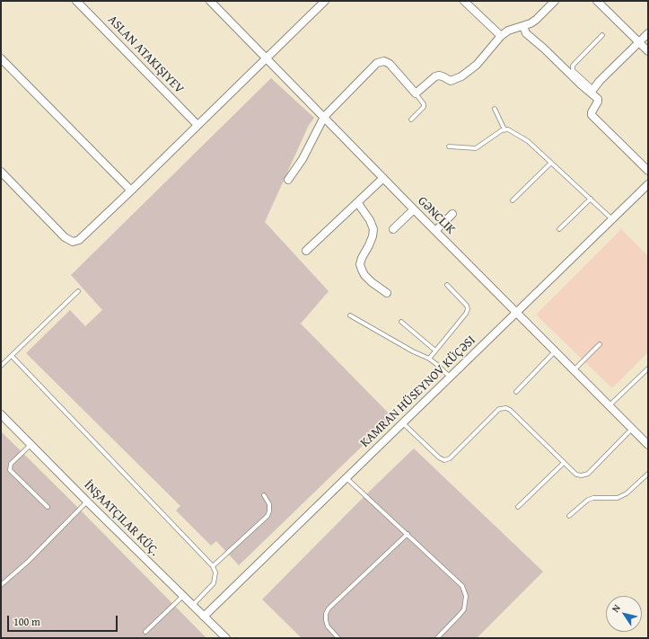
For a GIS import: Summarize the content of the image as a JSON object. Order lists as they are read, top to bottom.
{
  "streets": {
    "street": ["ASLAN ATAKIŞIYEV", "GƏNCLIK", "KAMRAN HÜSEYNOV KÜÇƏSI"]
  },
  "crossings": [
    ["GƏNCLIK", "KAMRAN HÜSEYNOV KÜÇƏSI"]
  ],
  "scale_bar": "100 m",
  "north": "top left"
}
